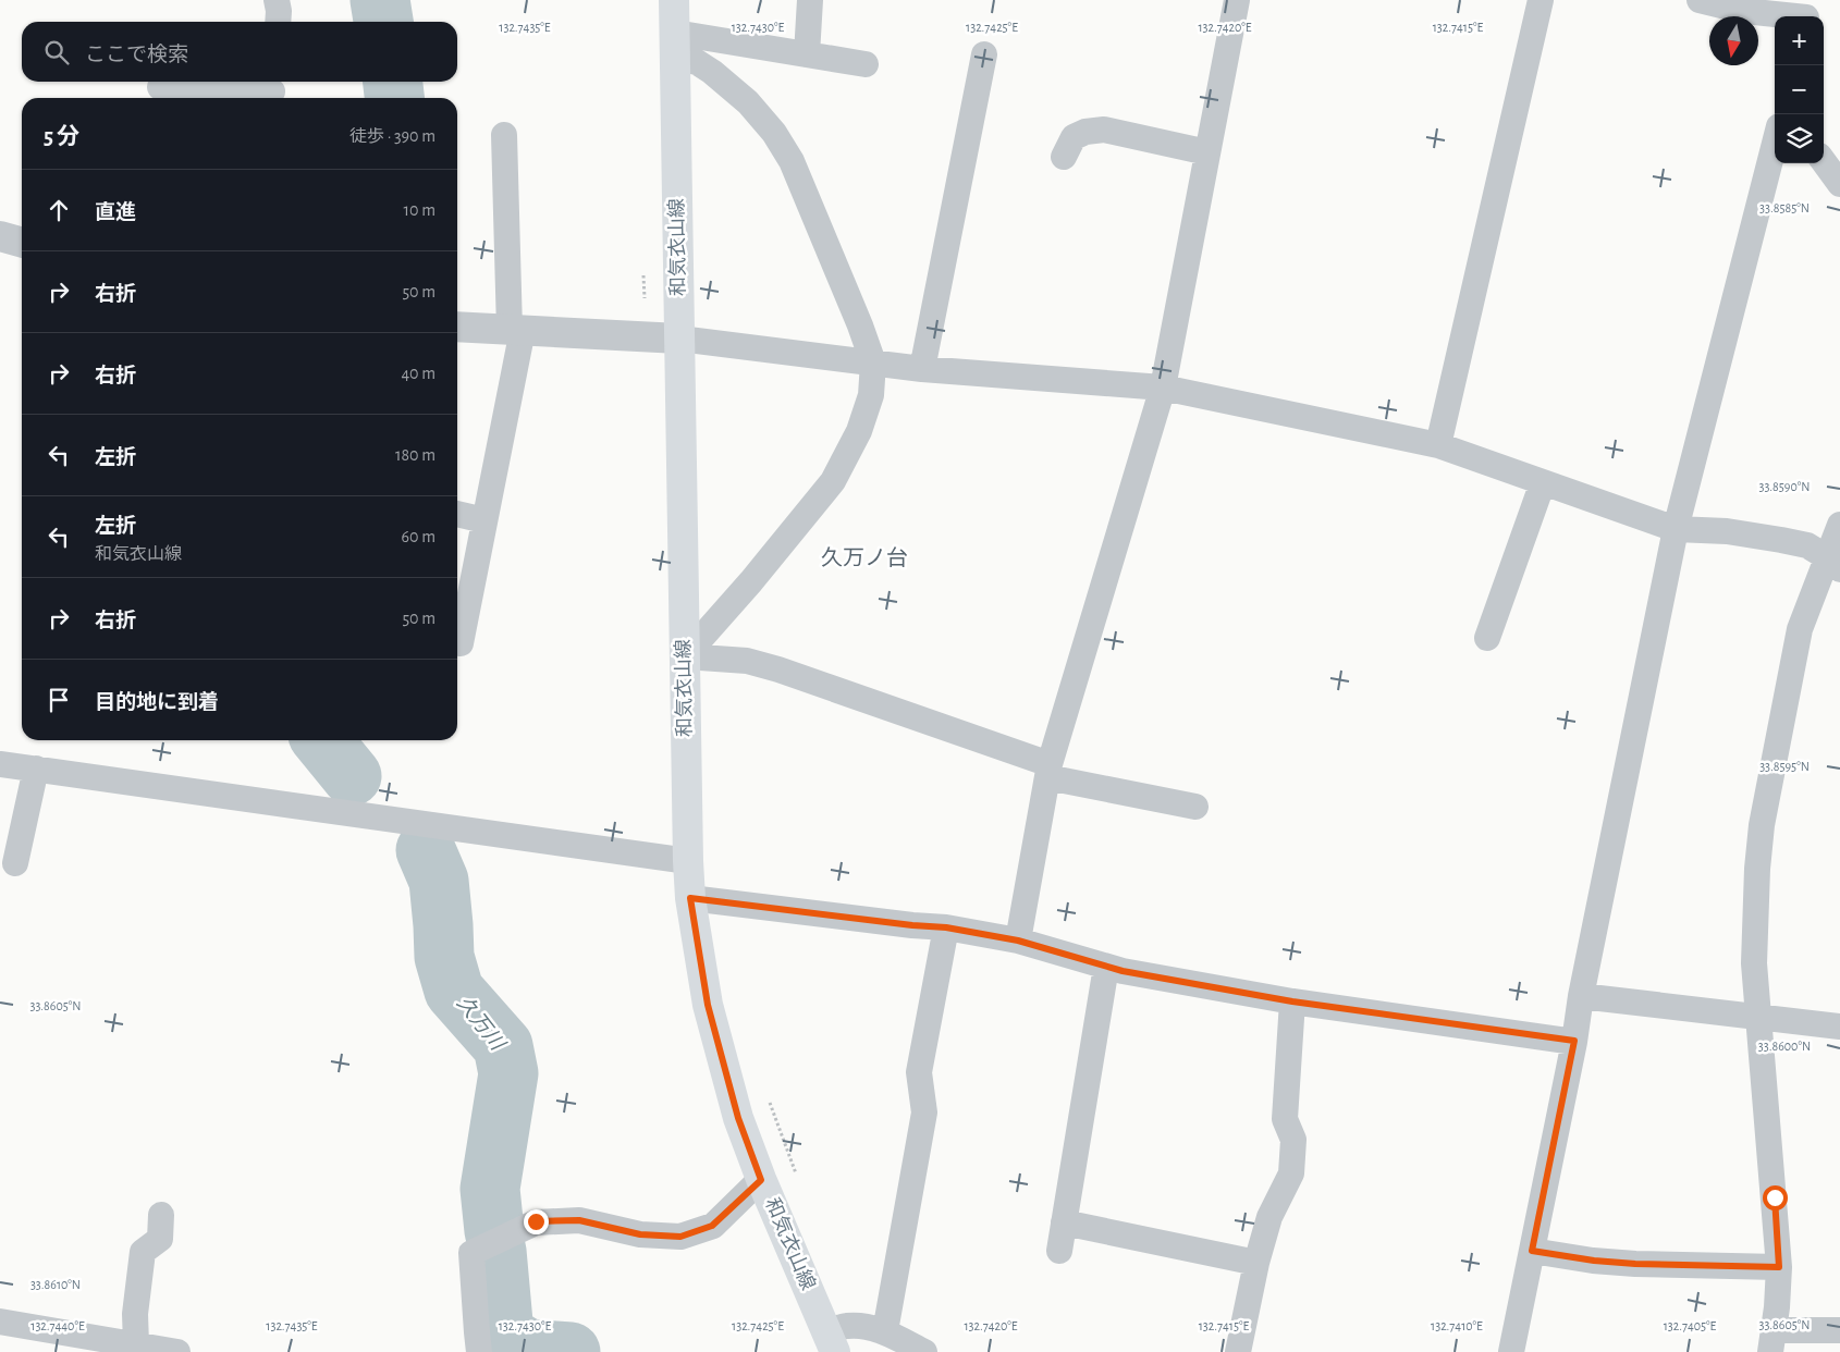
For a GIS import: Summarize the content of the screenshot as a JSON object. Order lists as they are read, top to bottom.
{
  "streets": {
    "main road": ["和気衣山線"]
  },
  "districts": ["久万ノ台"],
  "water": ["久万川"],
  "north": "bottom",
  "page": {
    "map_buttons": ["+", "−"],
    "search": "ここで検索",
    "heading": ["5 分", "徒歩 · 390 m"],
    "list": [
      ["直進", "10 m"],
      ["右折", "50 m"],
      ["右折", "40 m"],
      ["左折", "180 m"],
      ["左折", "和気衣山線", "60 m"],
      ["右折", "50 m"],
      "目的地に到着"
    ]
  },
  "coordinates": [
    "132.7435°E",
    "132.7430°E",
    "132.7425°E",
    "132.7420°E",
    "132.7415°E",
    "33.8585°N",
    "33.8590°N",
    "33.8595°N",
    "33.8605°N",
    "33.8600°N",
    "33.8610°N",
    "132.7440°E",
    "132.7410°E",
    "132.7405°E"
  ]
}
